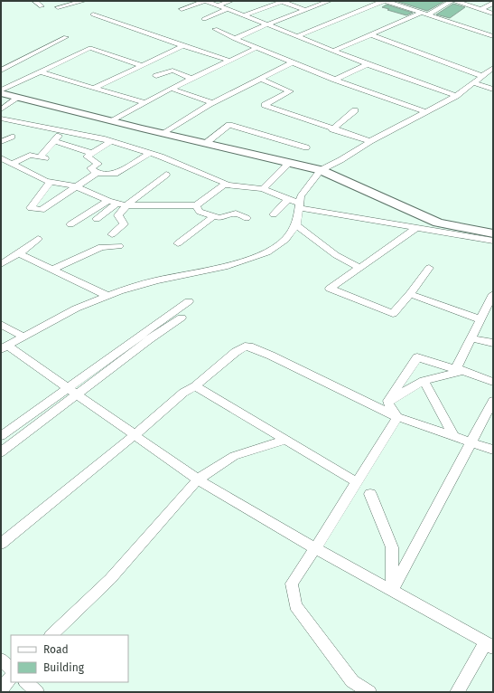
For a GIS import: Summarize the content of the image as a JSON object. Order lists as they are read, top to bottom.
{
  "legend": ["Road", "Building"]
}
